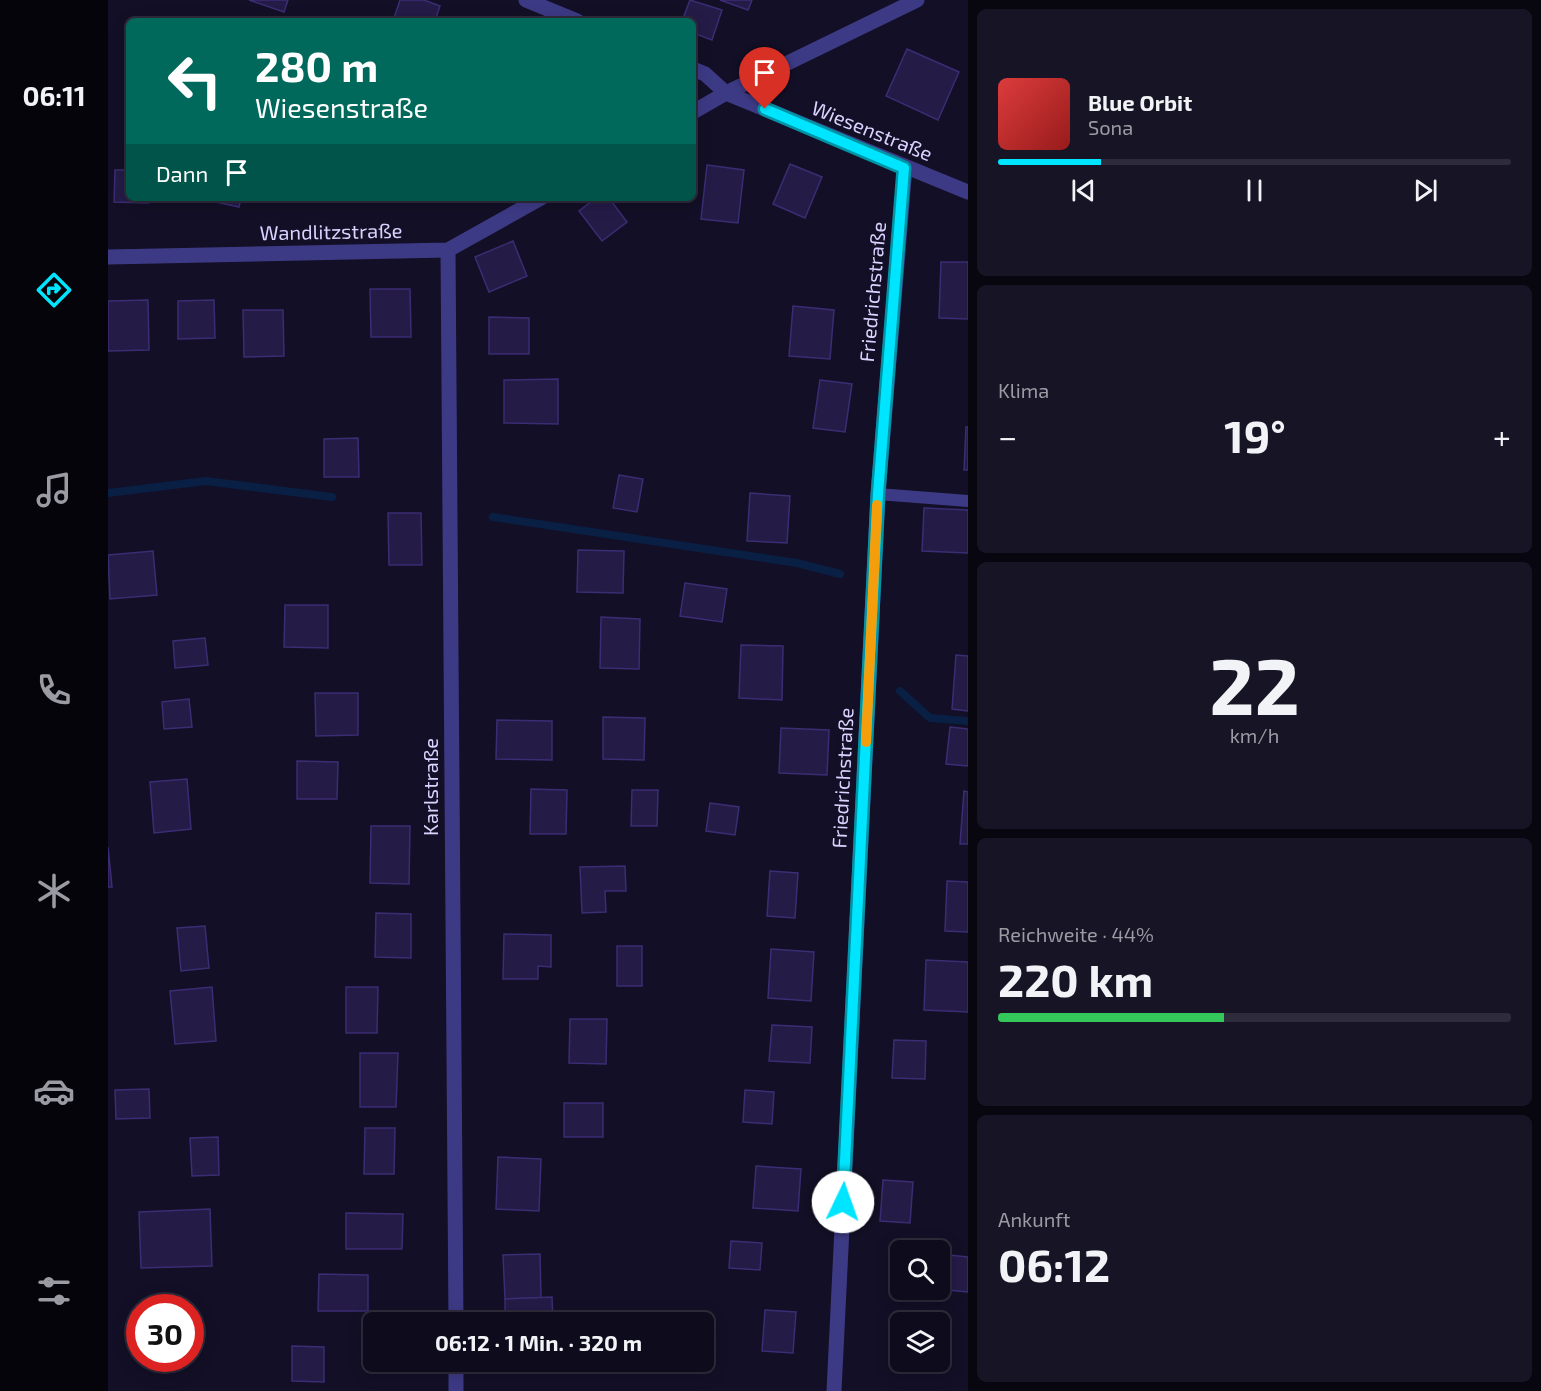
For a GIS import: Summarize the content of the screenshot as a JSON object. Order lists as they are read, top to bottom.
{
  "streets": {
    "street": [
      "Wiesenstraße",
      "Wandlitzstraße",
      "Friedrichstraße",
      "Karlstraße"
    ]
  },
  "crossings": [
    ["Wiesenstraße", "Friedrichstraße"],
    ["Wandlitzstraße", "Karlstraße"]
  ],
  "page": {
    "tabs": "06:11",
    "turn": ["280 m", "Wiesenstraße"],
    "song": ["Blue Orbit", "Sona"],
    "then": "Dann",
    "tile": [
      "Klima",
      ["22", "km/h"],
      ["Reichweite · 44%", "220 km"],
      ["Ankunft", "06:12"]
    ],
    "heat": ["−", "19°", "+"],
    "limit": "30",
    "trip": "06:12 · 1 Min. · 320 m"
  }
}
